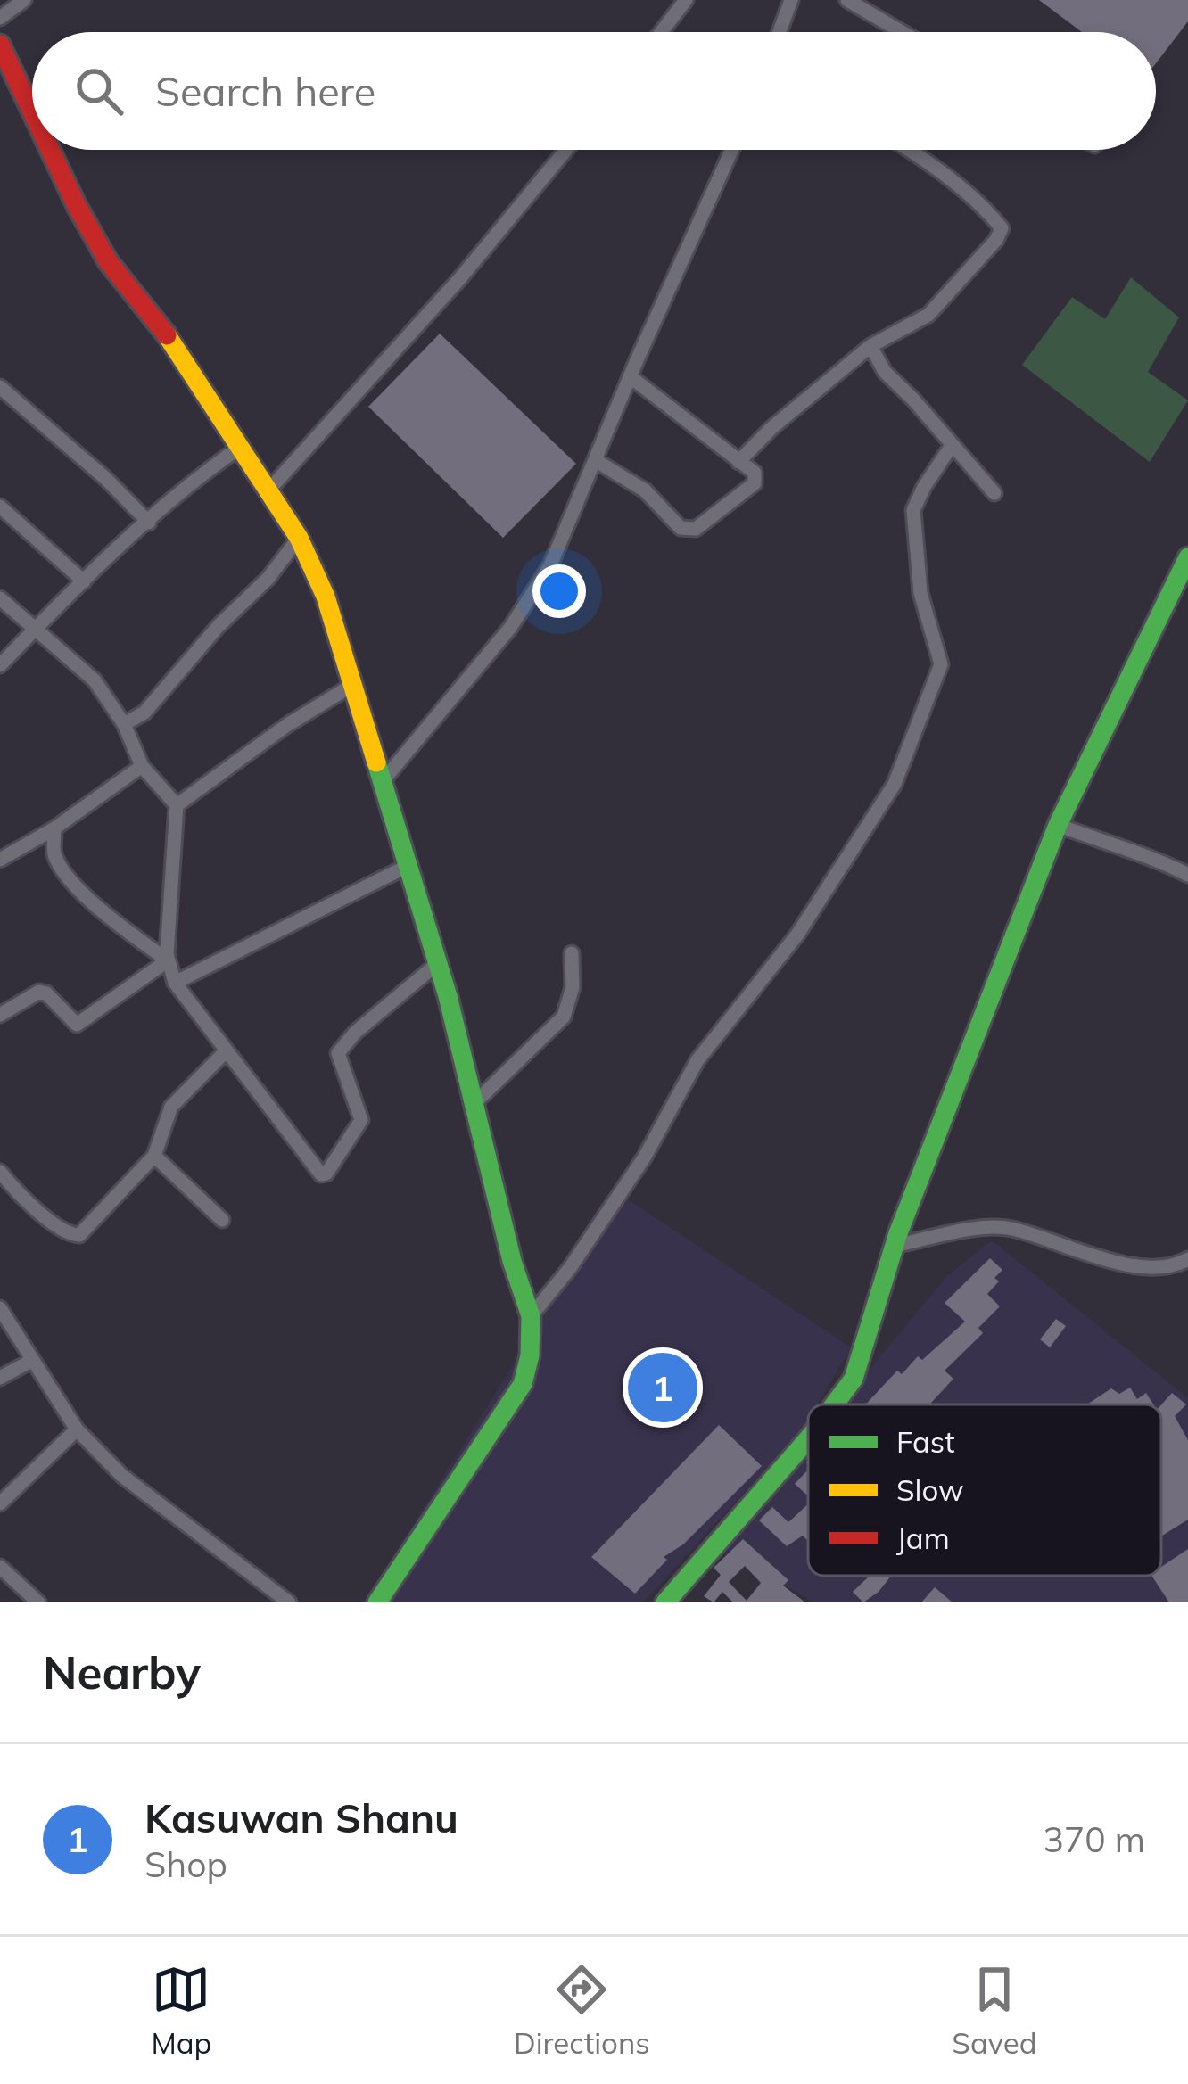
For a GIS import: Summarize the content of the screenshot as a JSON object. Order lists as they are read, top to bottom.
{
  "legend": ["Fast", "Slow", "Jam"],
  "page": {
    "search": "Search here",
    "pins": "1",
    "heading": "Nearby",
    "list": [
      {
        "mark": "1",
        "name": "Kasuwan Shanu",
        "note": "Shop",
        "value": "370 m"
      }
    ],
    "nav": ["Map", "Directions", "Saved"]
  }
}
